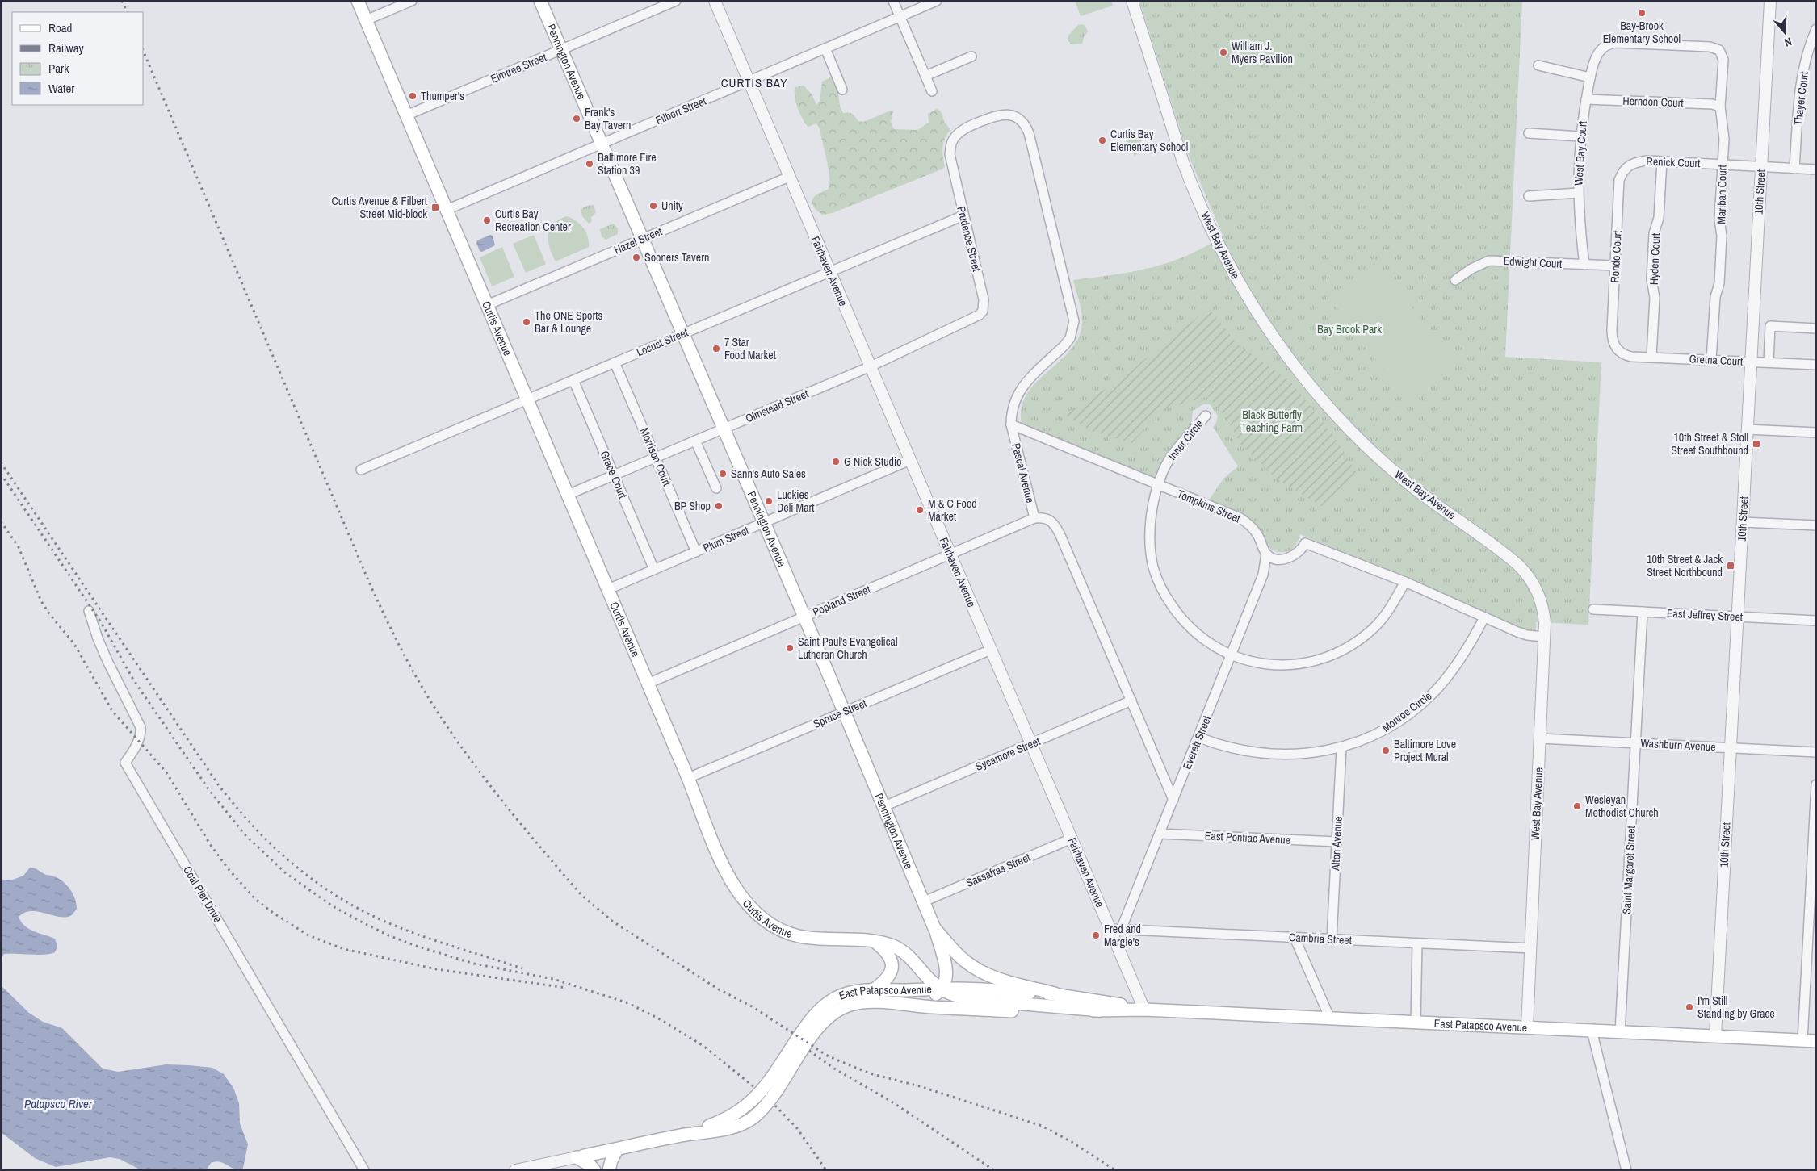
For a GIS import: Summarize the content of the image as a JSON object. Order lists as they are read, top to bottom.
{
  "streets": {
    "main road": ["Pennington Avenue", "Curtis Avenue", "East Patapsco Avenue"],
    "street": [
      "Elmtree Street",
      "Thayer Court",
      "Herndon Court",
      "Filbert Street",
      "West Bay Court",
      "Renick Court",
      "10th Street",
      "Mariban Court",
      "Prudence Street",
      "Hazel Street",
      "West Bay Avenue",
      "Rondo Court",
      "Hyden Court",
      "Edwight Court",
      "Fairhaven Avenue",
      "Locust Street",
      "Gretna Court",
      "Olmstead Street",
      "Inner Circle",
      "Morrison Court",
      "Pascal Avenue",
      "Grace Court",
      "Tompkins Street",
      "Plum Street",
      "Popland Street",
      "East Jeffrey Street",
      "Monroe Circle",
      "Spruce Street",
      "Everett Street",
      "Washburn Avenue",
      "Sycamore Street",
      "East Pontiac Avenue",
      "Alton Avenue",
      "Sassafras Street",
      "Saint Margaret Street",
      "Coal Pier Drive",
      "Cambria Street"
    ]
  },
  "crossings": [
    ["Pennington Avenue", "Elmtree Street"],
    ["Pennington Avenue", "Filbert Street"],
    ["Pennington Avenue", "Hazel Street"],
    ["Pennington Avenue", "Locust Street"],
    ["Pennington Avenue", "Olmstead Street"],
    ["Pennington Avenue", "Plum Street"],
    ["Pennington Avenue", "Popland Street"],
    ["Pennington Avenue", "Spruce Street"],
    ["Pennington Avenue", "Sycamore Street"],
    ["Pennington Avenue", "Sassafras Street"],
    ["Pennington Avenue", "East Patapsco Avenue"],
    ["Elmtree Street", "Curtis Avenue"],
    ["Thayer Court", "Renick Court"],
    ["Herndon Court", "West Bay Court"],
    ["Herndon Court", "Mariban Court"],
    ["Filbert Street", "Fairhaven Avenue"],
    ["Filbert Street", "Curtis Avenue"],
    ["West Bay Court", "Mariban Court"],
    ["West Bay Court", "Edwight Court"],
    ["Renick Court", "10th Street"],
    ["Renick Court", "Mariban Court"],
    ["Renick Court", "Rondo Court"],
    ["Renick Court", "Hyden Court"],
    ["10th Street", "Gretna Court"],
    ["10th Street", "East Jeffrey Street"],
    ["10th Street", "Washburn Avenue"],
    ["10th Street", "East Patapsco Avenue"],
    ["Mariban Court", "Gretna Court"],
    ["Prudence Street", "Locust Street"],
    ["Prudence Street", "Olmstead Street"],
    ["Prudence Street", "Pascal Avenue"],
    ["Hazel Street", "Fairhaven Avenue"],
    ["Hazel Street", "Curtis Avenue"],
    ["West Bay Avenue", "Washburn Avenue"],
    ["West Bay Avenue", "Cambria Street"],
    ["West Bay Avenue", "East Patapsco Avenue"],
    ["Rondo Court", "Edwight Court"],
    ["Rondo Court", "Gretna Court"],
    ["Hyden Court", "Gretna Court"],
    ["Fairhaven Avenue", "Locust Street"],
    ["Fairhaven Avenue", "Olmstead Street"],
    ["Fairhaven Avenue", "Plum Street"],
    ["Fairhaven Avenue", "Popland Street"],
    ["Fairhaven Avenue", "Spruce Street"],
    ["Fairhaven Avenue", "Everett Street"],
    ["Fairhaven Avenue", "Sycamore Street"],
    ["Fairhaven Avenue", "Sassafras Street"],
    ["Fairhaven Avenue", "Cambria Street"],
    ["Fairhaven Avenue", "East Patapsco Avenue"],
    ["Curtis Avenue", "Locust Street"],
    ["Curtis Avenue", "Olmstead Street"],
    ["Curtis Avenue", "Plum Street"],
    ["Curtis Avenue", "Popland Street"],
    ["Curtis Avenue", "Spruce Street"],
    ["Curtis Avenue", "East Patapsco Avenue"],
    ["Locust Street", "Morrison Court"],
    ["Locust Street", "Grace Court"],
    ["Olmstead Street", "Morrison Court"],
    ["Olmstead Street", "Grace Court"],
    ["Inner Circle", "Tompkins Street"],
    ["Inner Circle", "Everett Street"],
    ["Morrison Court", "Plum Street"],
    ["Pascal Avenue", "Tompkins Street"],
    ["Pascal Avenue", "Popland Street"],
    ["Pascal Avenue", "Everett Street"],
    ["Pascal Avenue", "Sycamore Street"],
    ["Grace Court", "Plum Street"],
    ["Tompkins Street", "Everett Street"],
    ["East Jeffrey Street", "Saint Margaret Street"],
    ["Monroe Circle", "Everett Street"],
    ["Monroe Circle", "Alton Avenue"],
    ["Everett Street", "East Pontiac Avenue"],
    ["Everett Street", "Cambria Street"],
    ["Washburn Avenue", "Saint Margaret Street"],
    ["East Pontiac Avenue", "Alton Avenue"],
    ["Alton Avenue", "Cambria Street"],
    ["Saint Margaret Street", "East Patapsco Avenue"]
  ],
  "districts": ["CURTIS BAY"],
  "water": ["Patapsco River"],
  "parks": ["Bay Brook Park", "Black Butterfly Teaching Farm"],
  "places": {
    "other": [
      "Bay-Brook Elementary School",
      "William J. Myers Pavilion",
      "Thumper's",
      "Frank's Bay Tavern",
      "Curtis Bay Elementary School",
      "Baltimore Fire Station 39",
      "Unity",
      "Curtis Bay Recreation Center",
      "Sooners Tavern",
      "The ONE Sports Bar & Lounge",
      "7 Star Food Market",
      "G Nick Studio",
      "Sann's Auto Sales",
      "Luckies Deli Mart",
      "BP Shop",
      "M & C Food Market",
      "Saint Paul's Evangelical Lutheran Church",
      "Baltimore Love Project Mural",
      "Wesleyan Methodist Church",
      "Fred and Margie's",
      "I'm Still Standing by Grace"
    ],
    "transit": ["Curtis Avenue & Filbert Street Mid-block", "10th Street & Stoll Street Southbound", "10th Street & Jack Street Northbound"]
  },
  "legend": [
    "Road",
    "Railway",
    "Park",
    "Water"
  ],
  "north": "bottom"
}
